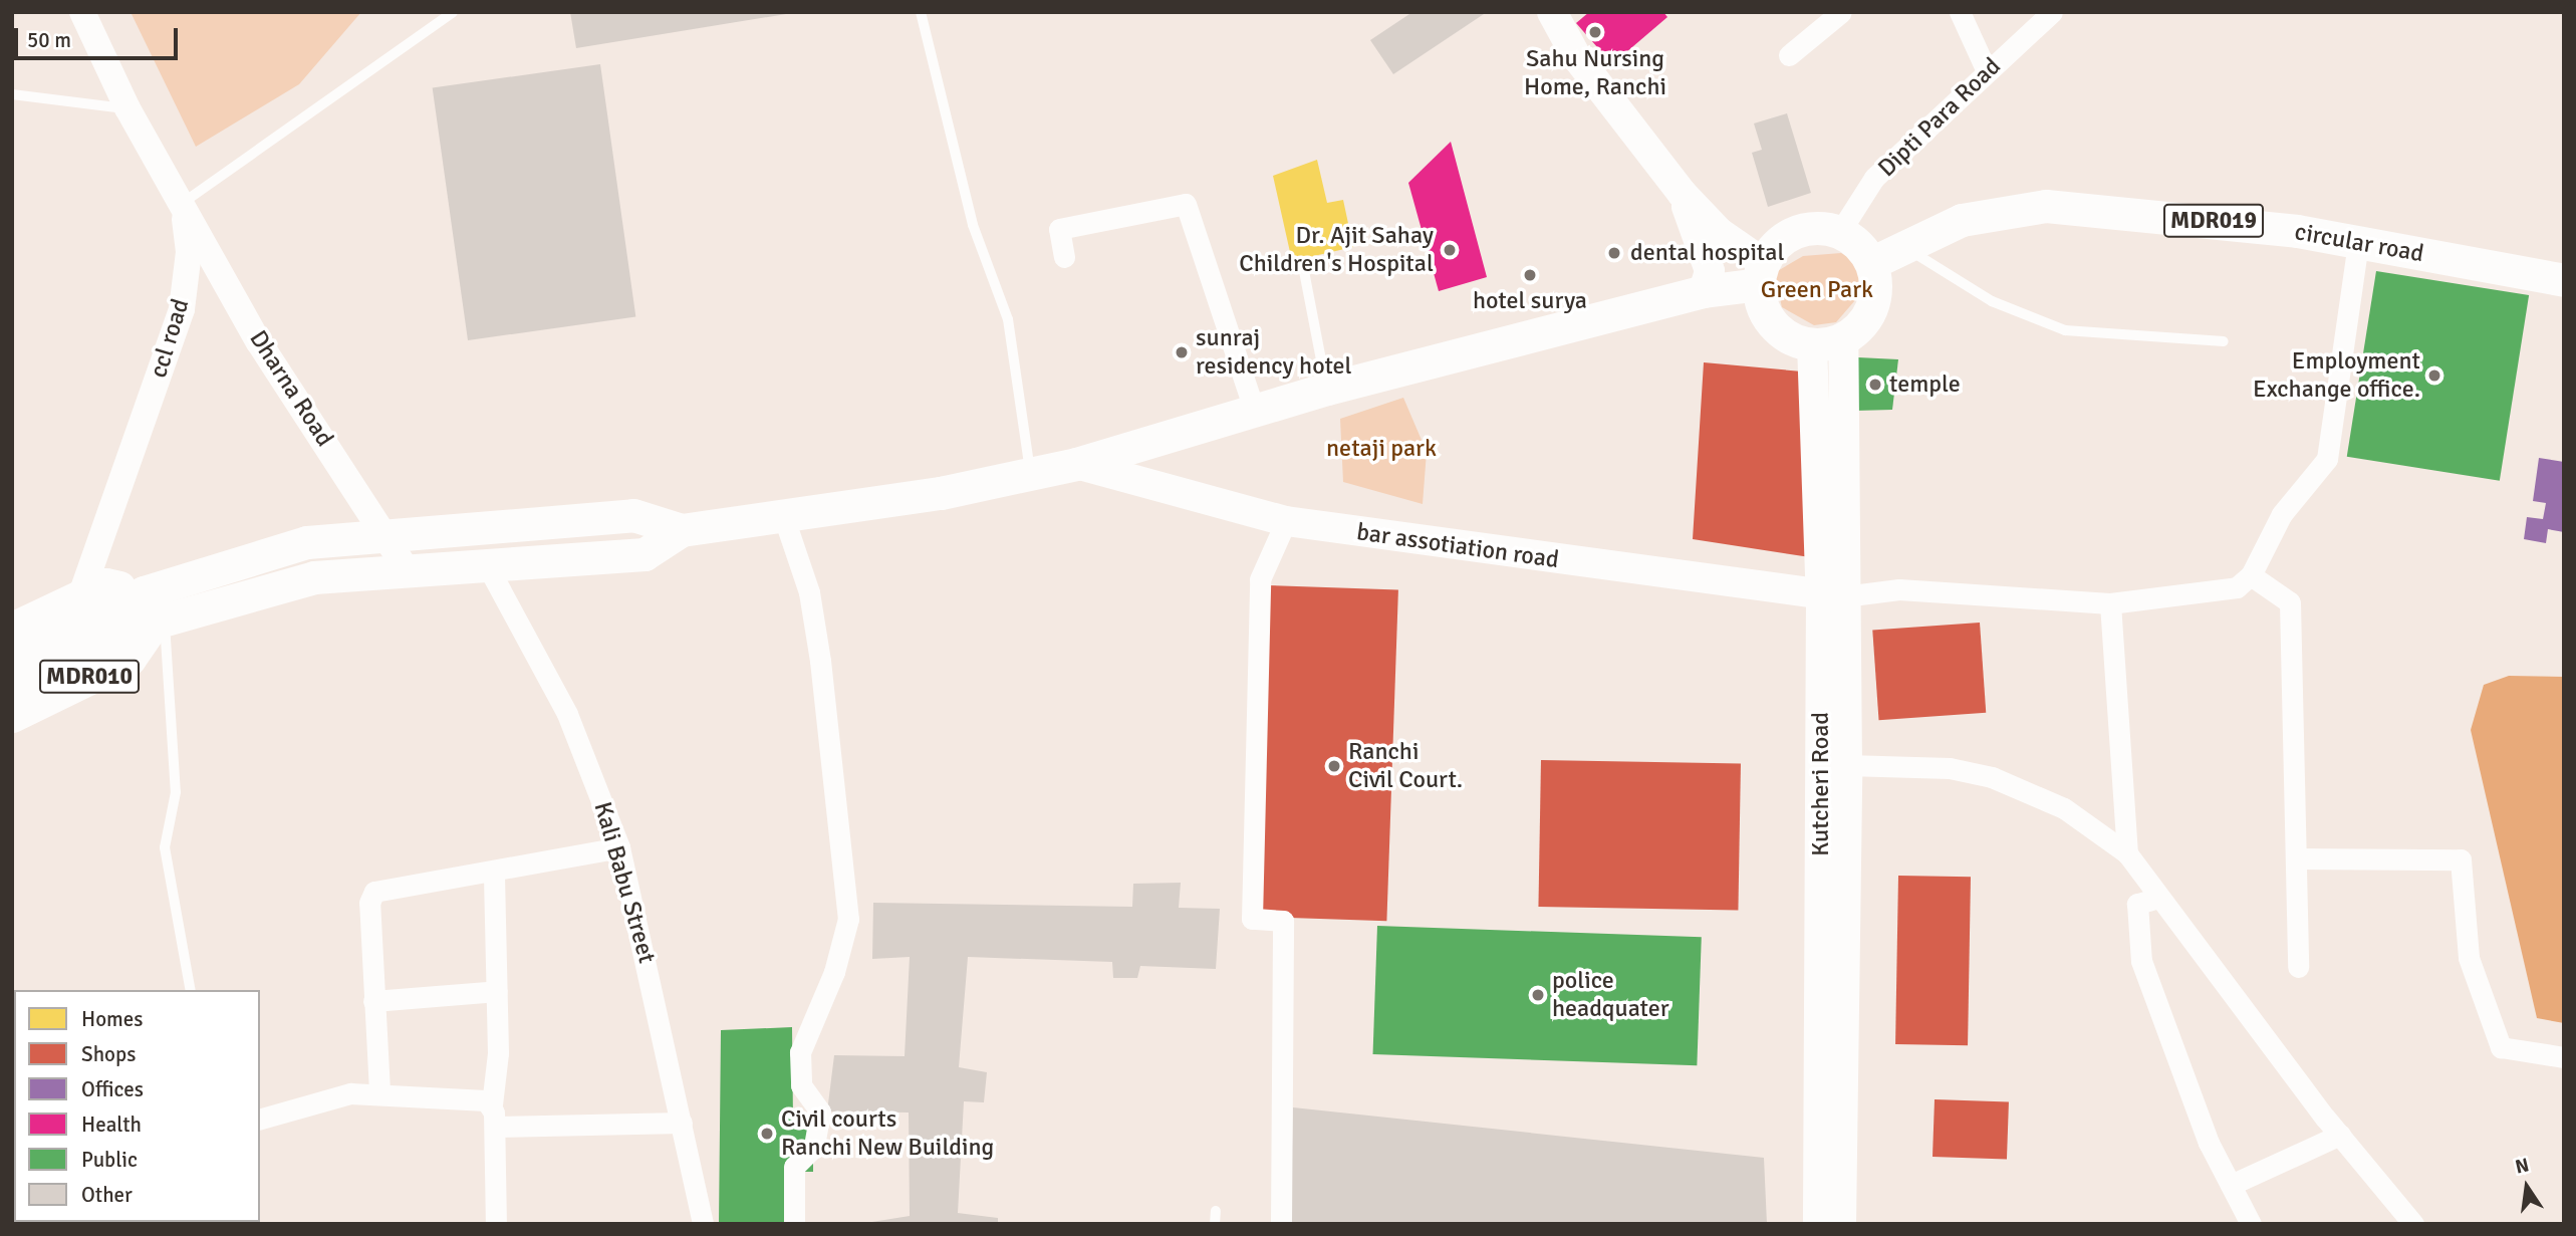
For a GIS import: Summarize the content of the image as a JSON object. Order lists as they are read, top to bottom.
{
  "streets": {
    "main road": [
      "MDR019",
      "circular road",
      "bar assotiation road",
      "MDR010",
      "Kutcheri Road"
    ],
    "street": [
      "Dipti Para Road",
      "ccl road",
      "Dharna Road",
      "Kali Babu Street"
    ]
  },
  "crossings": [
    ["Dipti Para Road", "circular road"],
    ["ccl road", "Dharna Road"],
    ["bar assotiation road", "Kutcheri Road"]
  ],
  "parks": ["Green Park", "netaji park"],
  "places": [
    "Sahu Nursing Home, Ranchi",
    "Dr. Ajit Sahay Children's Hospital",
    "dental hospital",
    "hotel surya",
    "sunraj residency hotel",
    "Employment Exchange office.",
    "temple",
    "Ranchi Civil Court.",
    "police headquater",
    "Civil courts Ranchi New Building"
  ],
  "legend": [
    "Homes",
    "Shops",
    "Offices",
    "Health",
    "Public",
    "Other"
  ],
  "scale_bar": "50 m",
  "north": "top"
}
